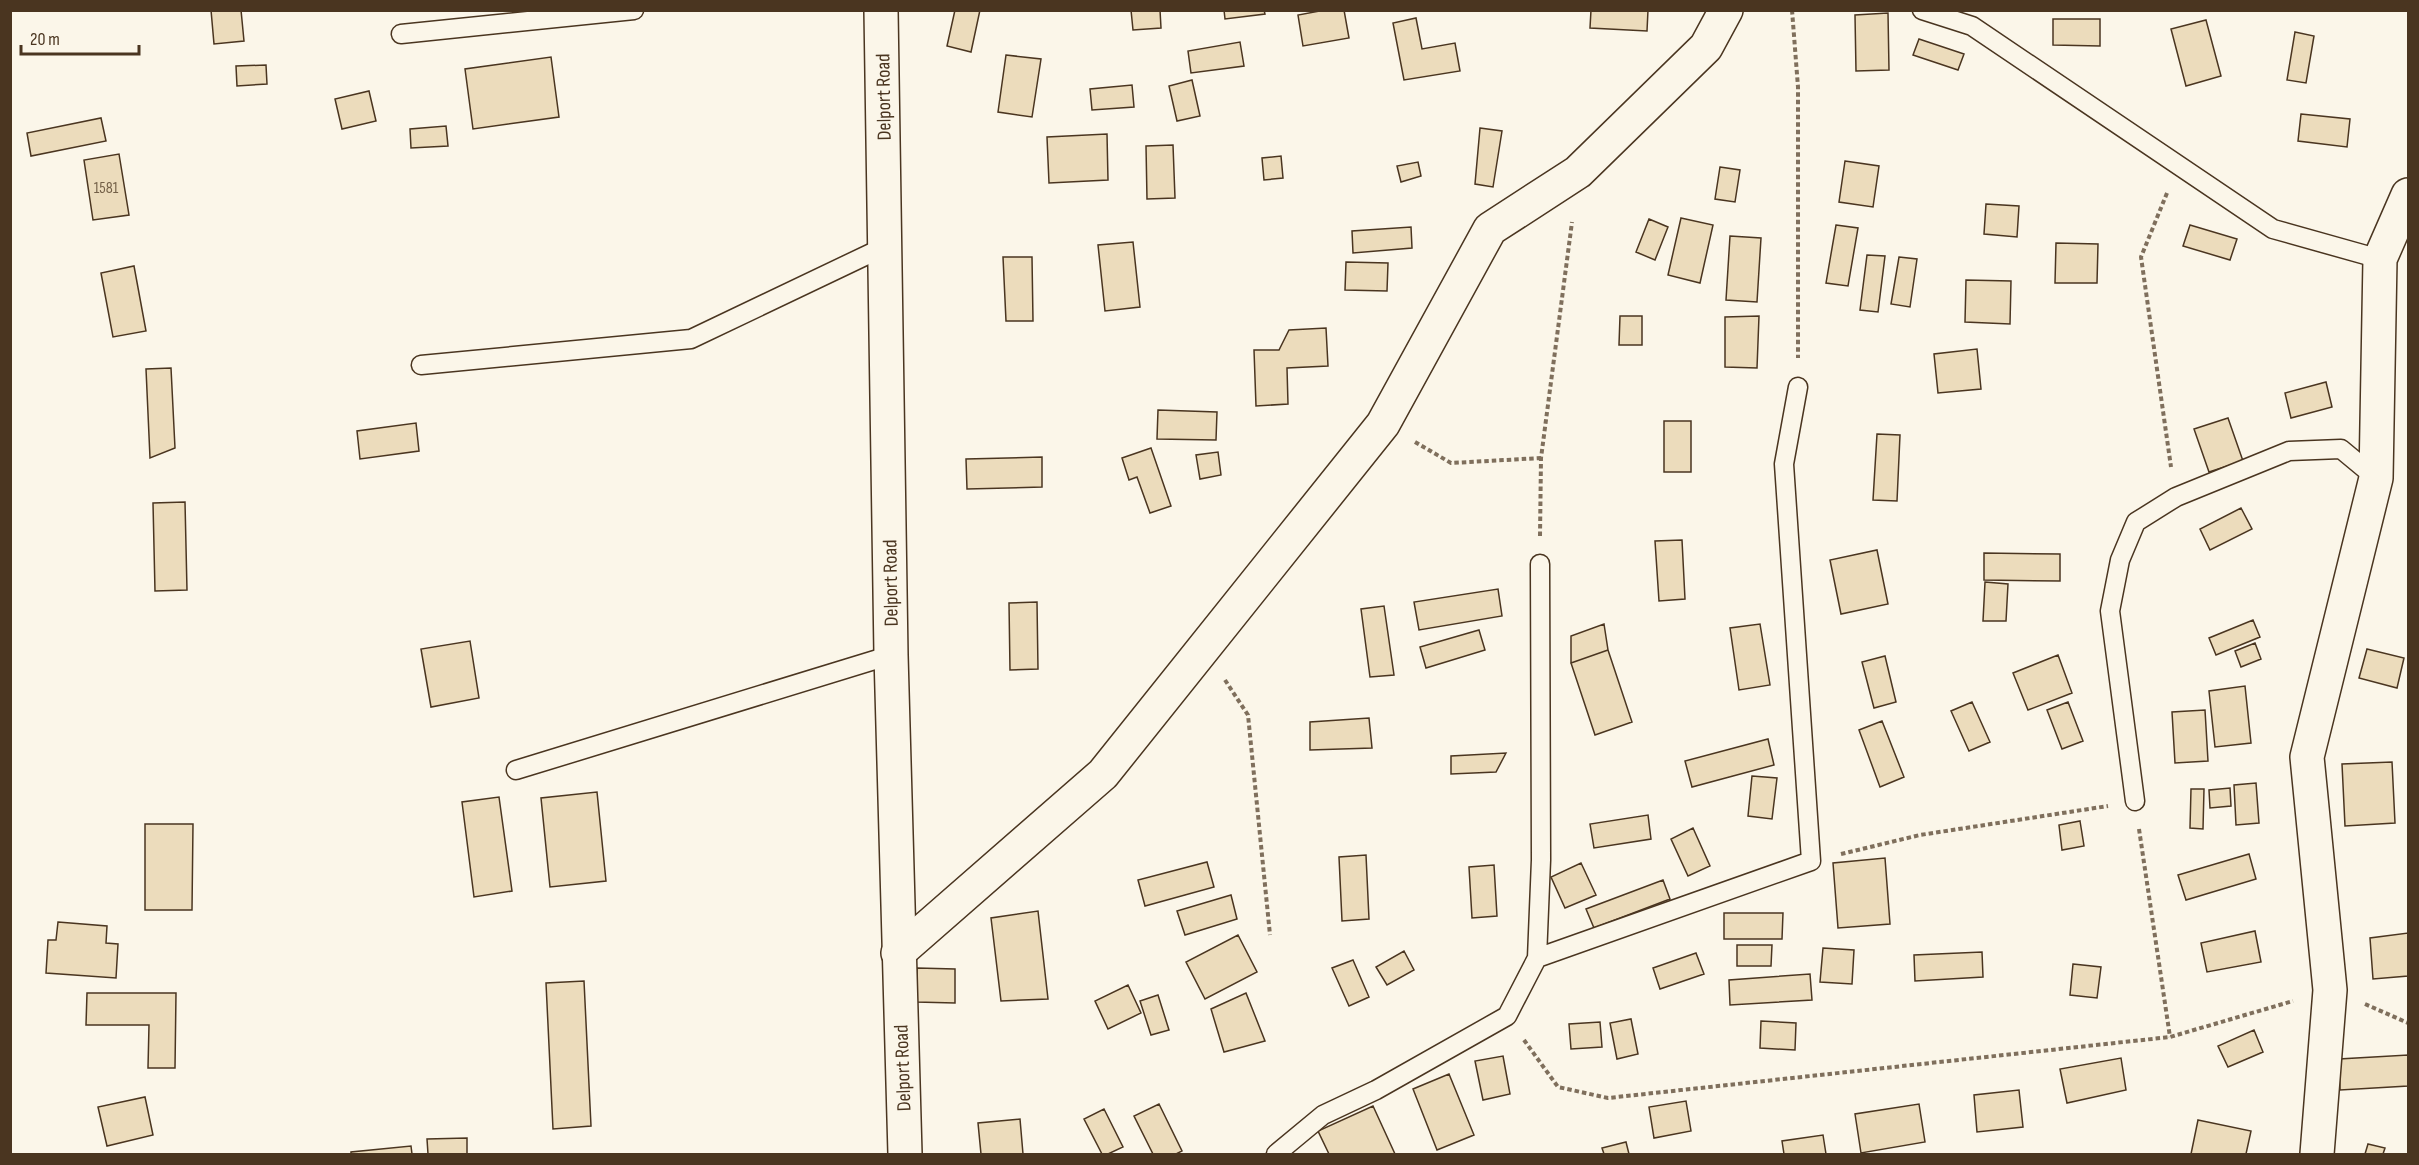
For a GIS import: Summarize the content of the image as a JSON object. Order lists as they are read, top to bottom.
{
  "streets": {
    "street": ["Delport Road"]
  },
  "house_numbers": ["1581"],
  "scale_bar": "20 m"
}
